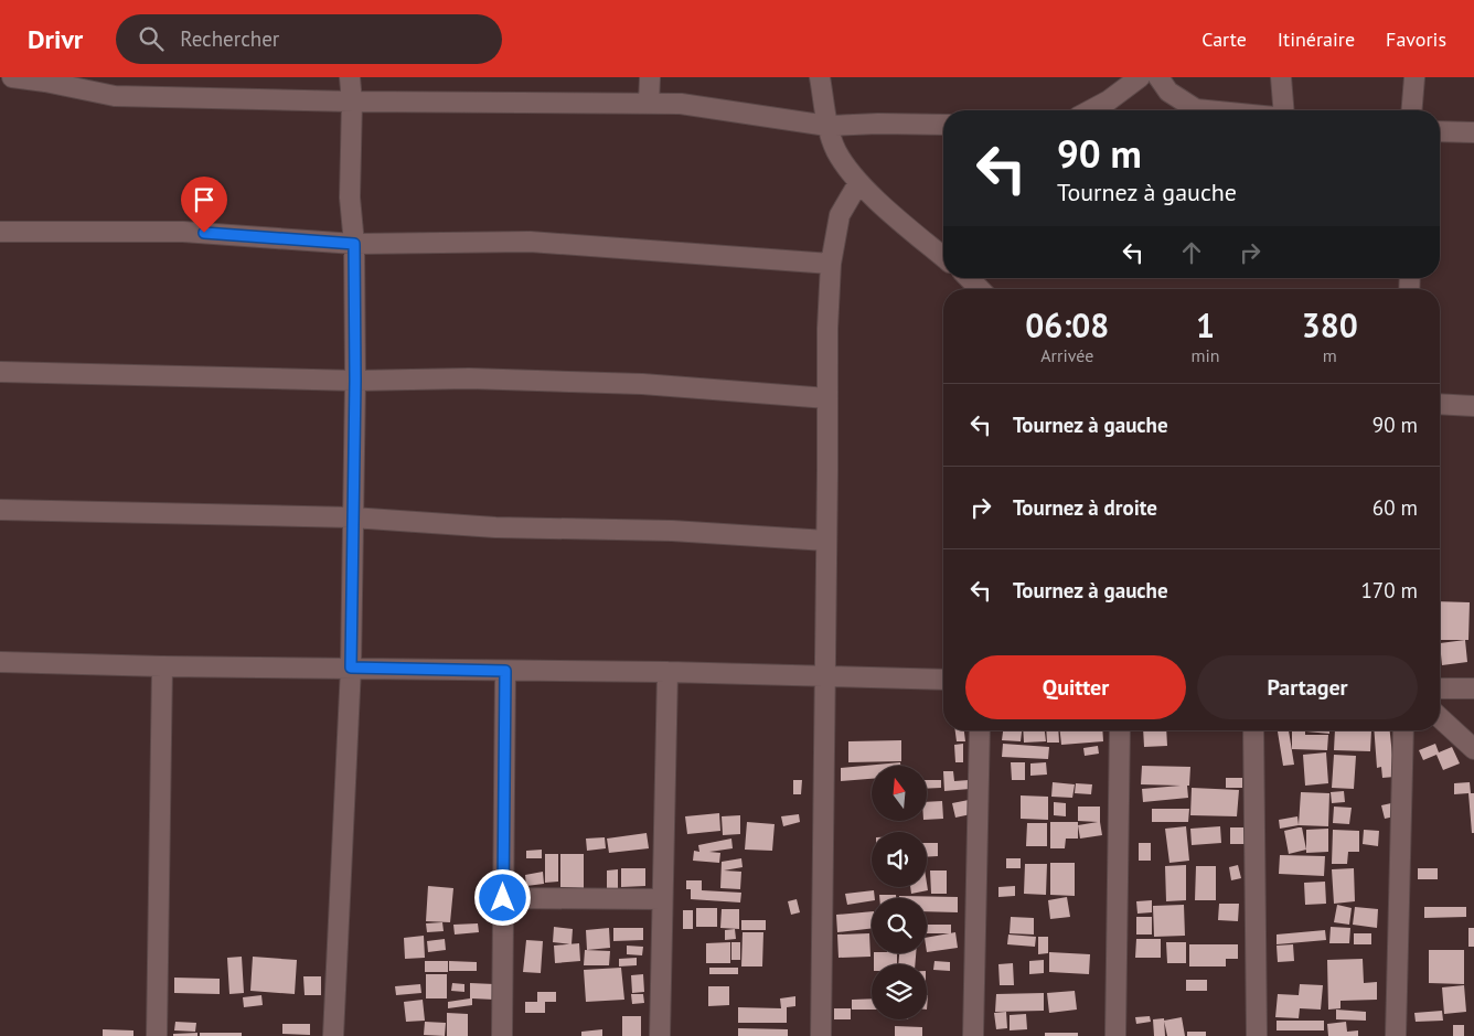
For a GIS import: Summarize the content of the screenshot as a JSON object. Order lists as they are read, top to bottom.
{
  "north": "top",
  "page": {
    "header": "Drivr",
    "search": "Rechercher",
    "nav": ["Carte", "Itinéraire", "Favoris"],
    "turn": ["90 m", "Tournez à gauche"],
    "eta": [
      "06:08",
      "Arrivée",
      "1",
      "min",
      "380",
      "m"
    ],
    "list": [
      {
        "name": "Tournez à gauche",
        "value": "90 m"
      },
      {
        "name": "Tournez à droite",
        "value": "60 m"
      },
      {
        "name": "Tournez à gauche",
        "value": "170 m"
      }
    ],
    "buttons": ["Quitter", "Partager"]
  }
}
